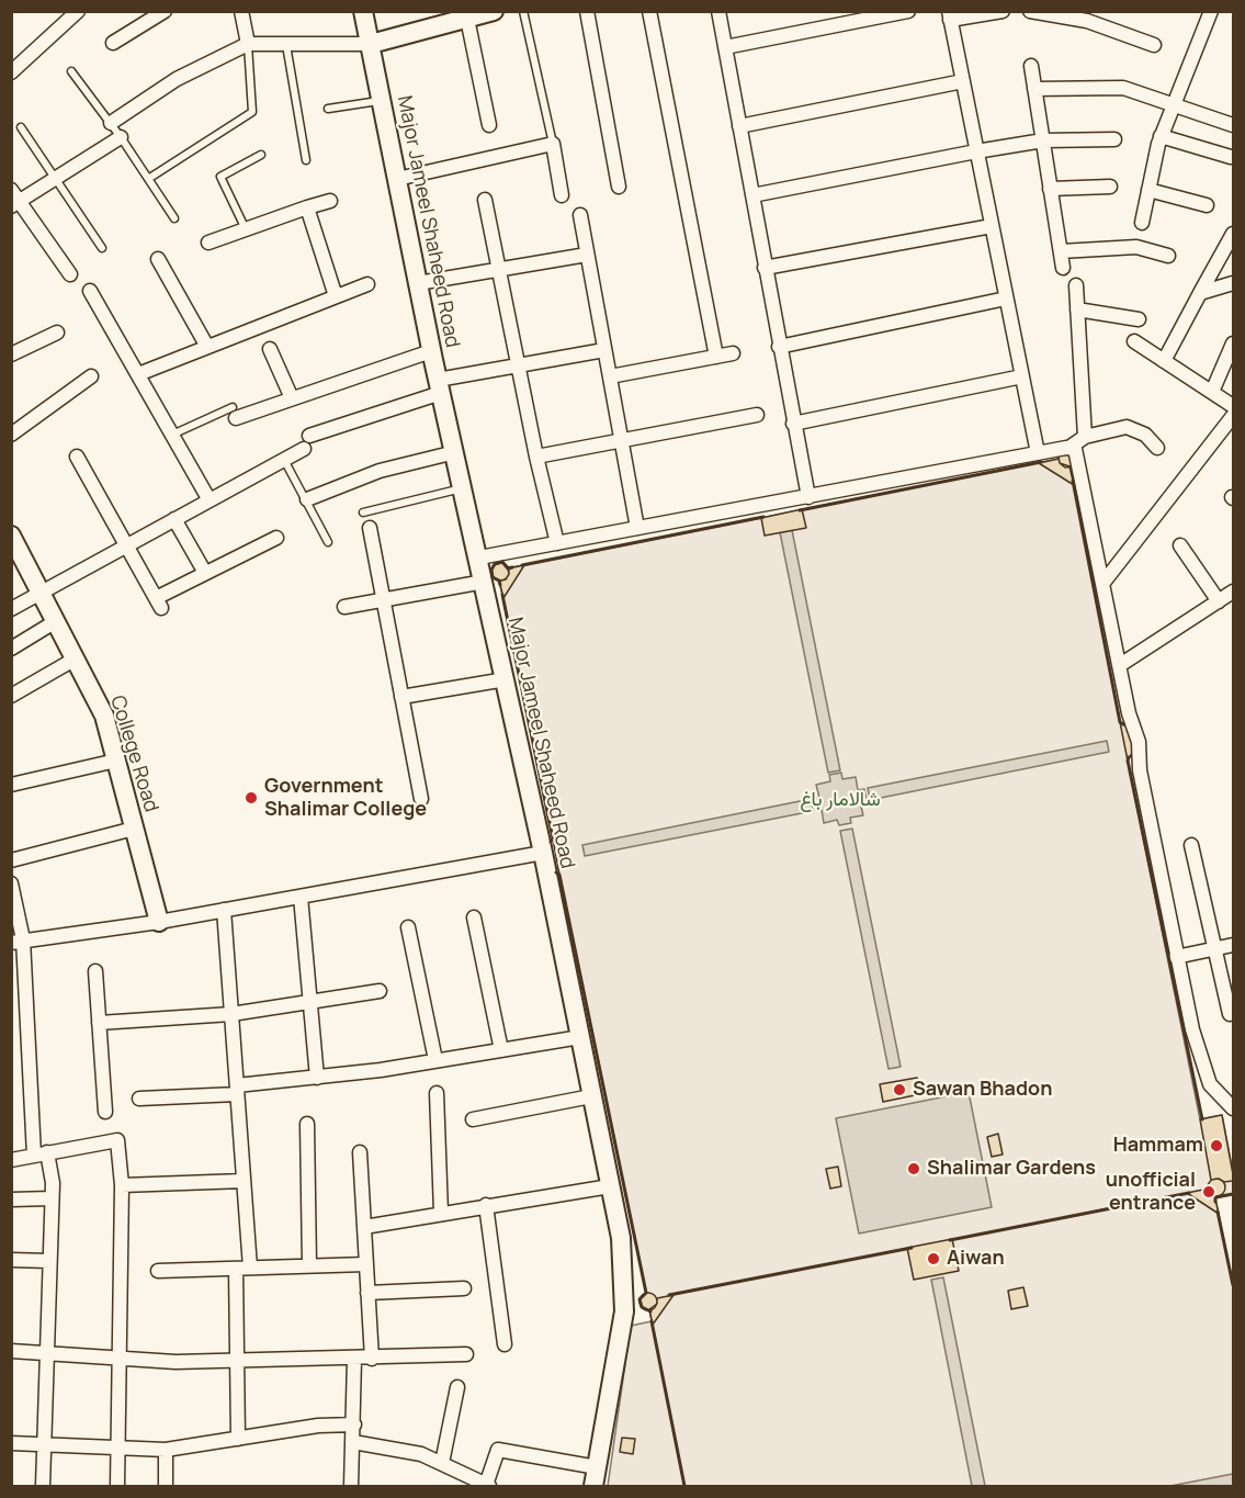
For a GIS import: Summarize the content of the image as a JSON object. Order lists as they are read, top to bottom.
{
  "streets": {
    "street": ["Major Jameel Shaheed Road", "College Road"]
  },
  "parks": ["شالامار باغ"],
  "places": [
    "Government Shalimar College",
    "Sawan Bhadon",
    "Hammam",
    "Shalimar Gardens",
    "unofficial entrance",
    "Aiwan"
  ]
}
